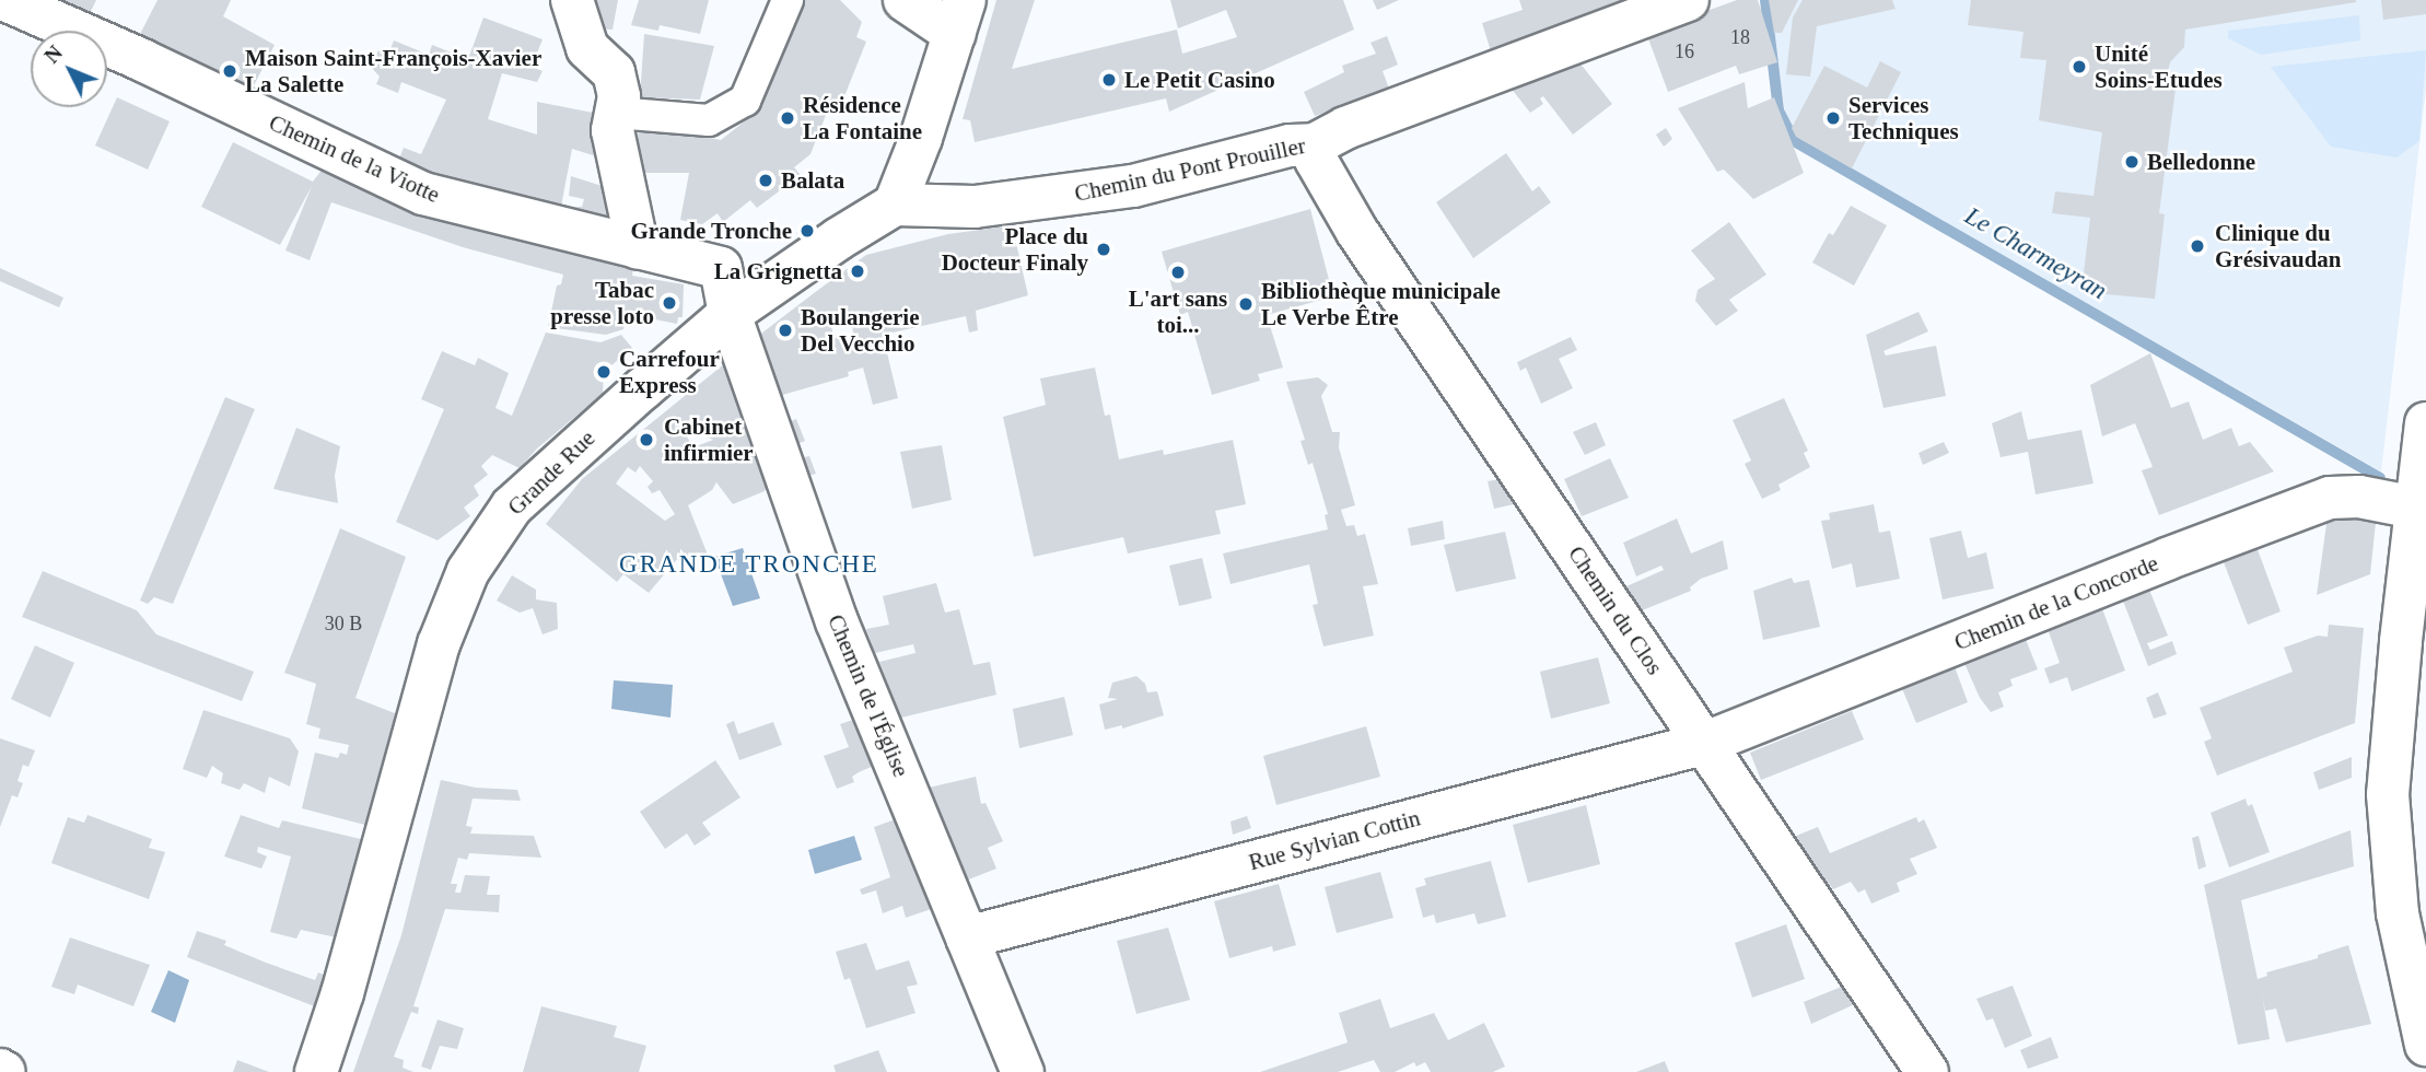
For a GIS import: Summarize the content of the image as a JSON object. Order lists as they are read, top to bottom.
{
  "streets": {
    "street": [
      "Chemin de la Viotte",
      "Chemin du Pont Prouiller",
      "Grande Rue",
      "Chemin de la Concorde",
      "Chemin du Clos",
      "Chemin de l'Église",
      "Rue Sylvian Cottin"
    ]
  },
  "crossings": [
    ["Chemin de la Viotte", "Grande Rue"],
    ["Chemin de la Viotte", "Chemin de l'Église"],
    ["Chemin du Pont Prouiller", "Grande Rue"],
    ["Chemin du Pont Prouiller", "Chemin du Clos"],
    ["Grande Rue", "Chemin de l'Église"],
    ["Chemin de la Concorde", "Chemin du Clos"],
    ["Chemin de la Concorde", "Rue Sylvian Cottin"],
    ["Chemin du Clos", "Rue Sylvian Cottin"],
    ["Chemin de l'Église", "Rue Sylvian Cottin"]
  ],
  "districts": ["GRANDE TRONCHE"],
  "water": ["Le Charmeyran"],
  "places": [
    "Unité Soins-Etudes",
    "Maison Saint-François-Xavier La Salette",
    "Le Petit Casino",
    "Résidence La Fontaine",
    "Services Techniques",
    "Belledonne",
    "Balata",
    "Grande Tronche",
    "Clinique du Grésivaudan",
    "Place du Docteur Finaly",
    "La Grignetta",
    "L'art sans toi...",
    "Tabac presse loto",
    "Bibliothèque municipale Le Verbe Être",
    "Boulangerie Del Vecchio",
    "Carrefour Express",
    "Cabinet infirmier"
  ],
  "house_numbers": ["18", "16", "30 B"],
  "north": "top left"
}
